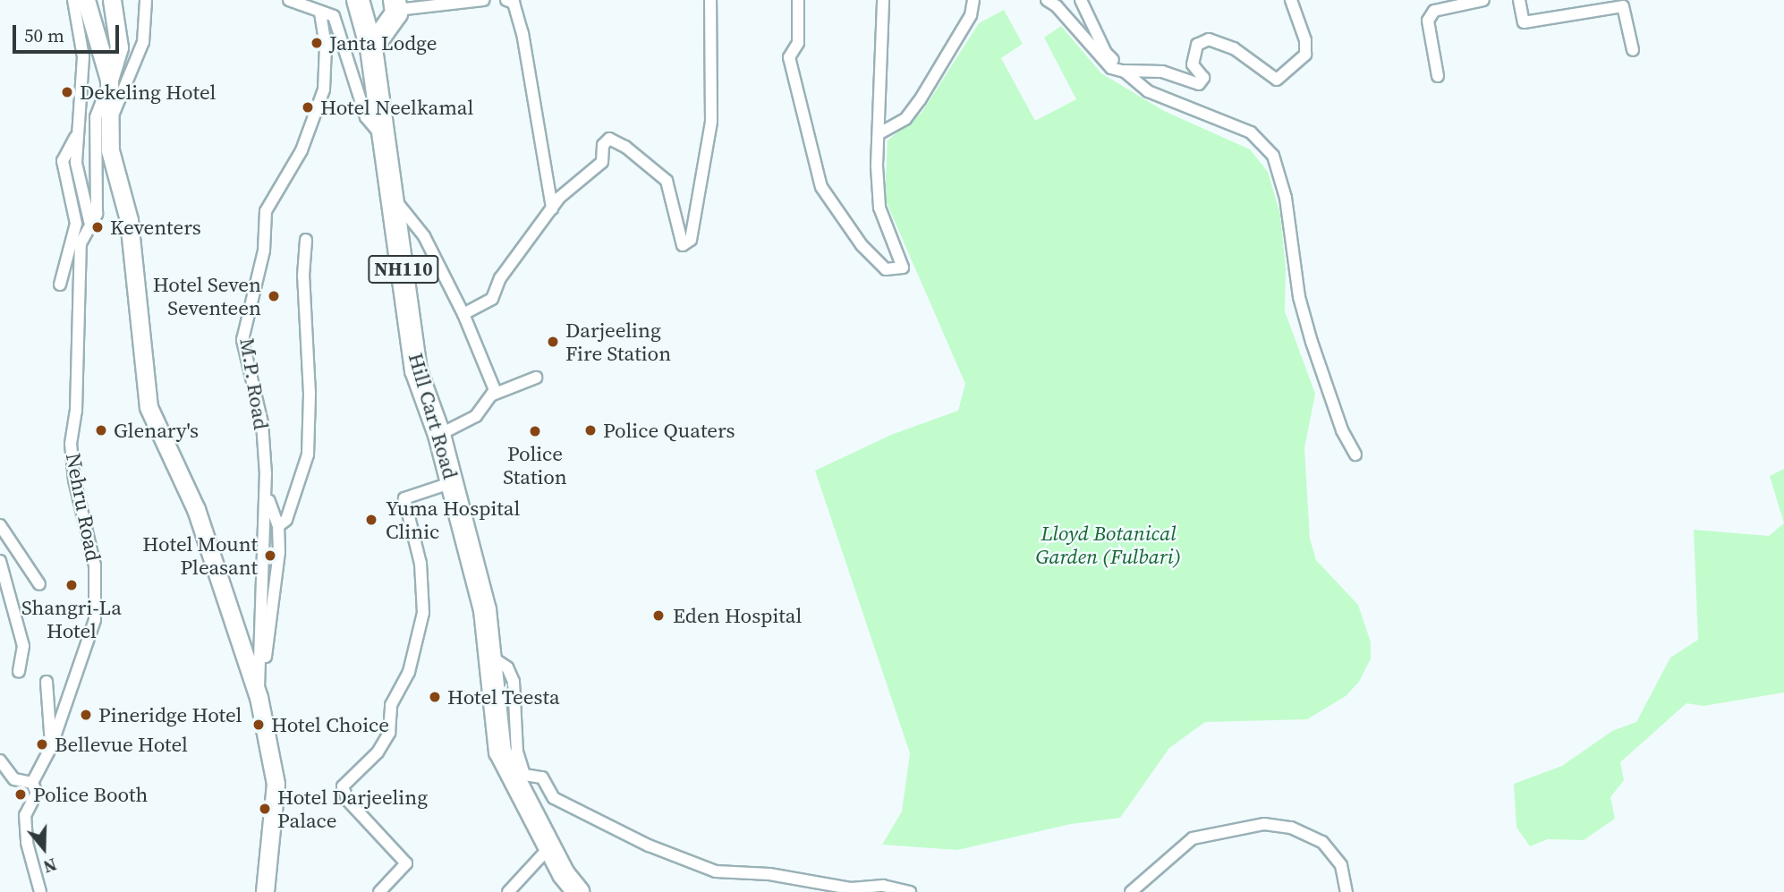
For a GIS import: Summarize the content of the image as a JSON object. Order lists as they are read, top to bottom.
{
  "streets": {
    "highway": ["NH110", "Hill Cart Road"],
    "street": ["M.P. Road", "Nehru Road"]
  },
  "parks": ["Lloyd Botanical Garden (Fulbari)"],
  "places": [
    "Janta Lodge",
    "Dekeling Hotel",
    "Hotel Neelkamal",
    "Keventers",
    "Hotel Seven Seventeen",
    "Darjeeling Fire Station",
    "Glenary's",
    "Police Quaters",
    "Police Station",
    "Yuma Hospital Clinic",
    "Hotel Mount Pleasant",
    "Shangri-La Hotel",
    "Eden Hospital",
    "Hotel Teesta",
    "Pineridge Hotel",
    "Hotel Choice",
    "Bellevue Hotel",
    "Police Booth",
    "Hotel Darjeeling Palace"
  ],
  "scale_bar": "50 m",
  "north": "bottom"
}
